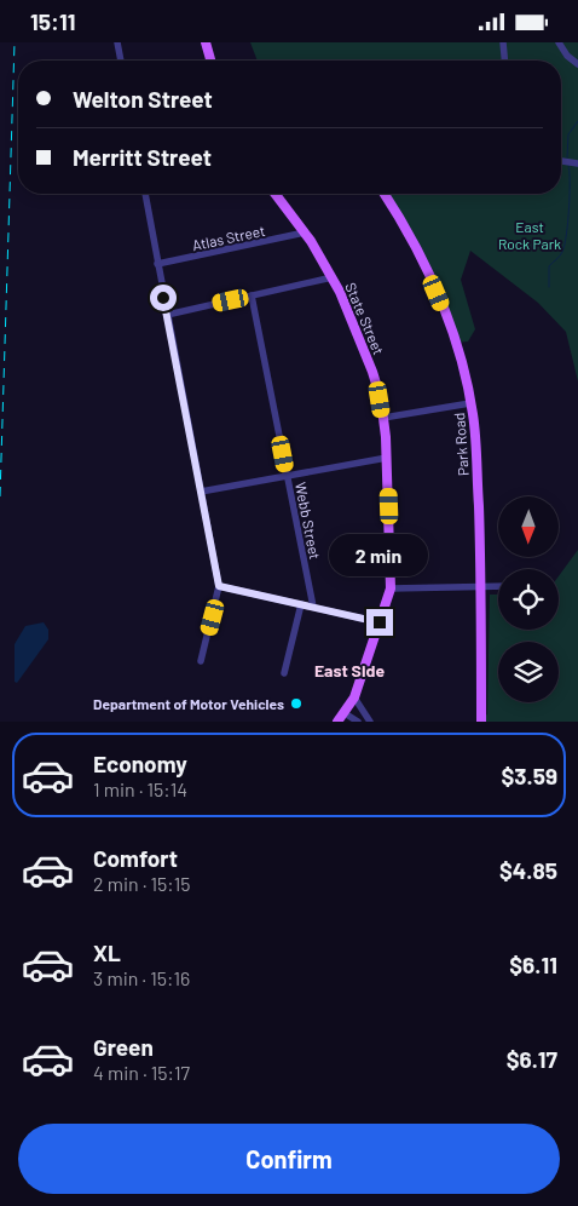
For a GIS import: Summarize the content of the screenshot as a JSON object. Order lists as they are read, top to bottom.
{
  "streets": {
    "main road": ["State Street", "Park Road"],
    "street": ["Atlas Street", "Webb Street"]
  },
  "crossings": [
    ["Atlas Street", "State Street"]
  ],
  "districts": ["East Side"],
  "parks": ["East Rock Park"],
  "places": ["Department of Motor Vehicles"],
  "north": "bottom",
  "page": {
    "status": "15:11",
    "banner": ["Welton Street", "Merritt Street"],
    "bubble": "2 min",
    "list": [
      {
        "name": "Economy",
        "note": "1 min · 15:14",
        "value": "$3.59"
      },
      {
        "name": "Comfort",
        "note": "2 min · 15:15",
        "value": "$4.85"
      },
      {
        "name": "XL",
        "note": "3 min · 15:16",
        "value": "$6.11"
      },
      {
        "name": "Green",
        "note": "4 min · 15:17",
        "value": "$6.17"
      }
    ],
    "buttons": "Confirm"
  }
}
